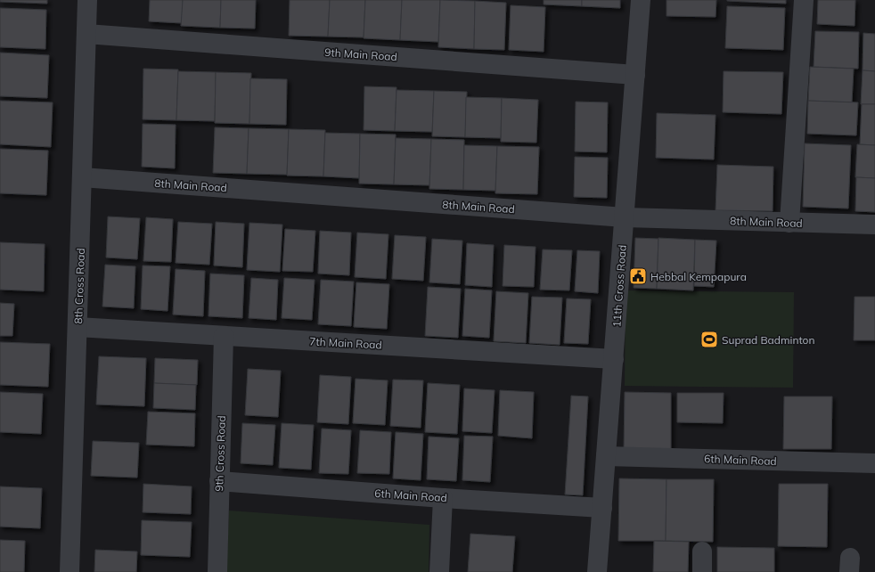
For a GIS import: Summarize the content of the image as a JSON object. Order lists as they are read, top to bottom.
{
  "streets": {
    "street": [
      "9th Main Road",
      "8th Main Road",
      "8th Cross Road",
      "11th Cross Road",
      "7th Main Road",
      "9th Cross Road",
      "6th Main Road"
    ]
  },
  "crossings": [
    ["9th Main Road", "8th Cross Road"],
    ["9th Main Road", "11th Cross Road"],
    ["8th Main Road", "8th Cross Road"],
    ["8th Main Road", "11th Cross Road"],
    ["8th Cross Road", "7th Main Road"],
    ["11th Cross Road", "7th Main Road"],
    ["11th Cross Road", "6th Main Road"],
    ["7th Main Road", "9th Cross Road"],
    ["9th Cross Road", "6th Main Road"]
  ],
  "places": {
    "public building": ["Hebbal Kempapura"],
    "sports": ["Suprad Badminton"]
  }
}
